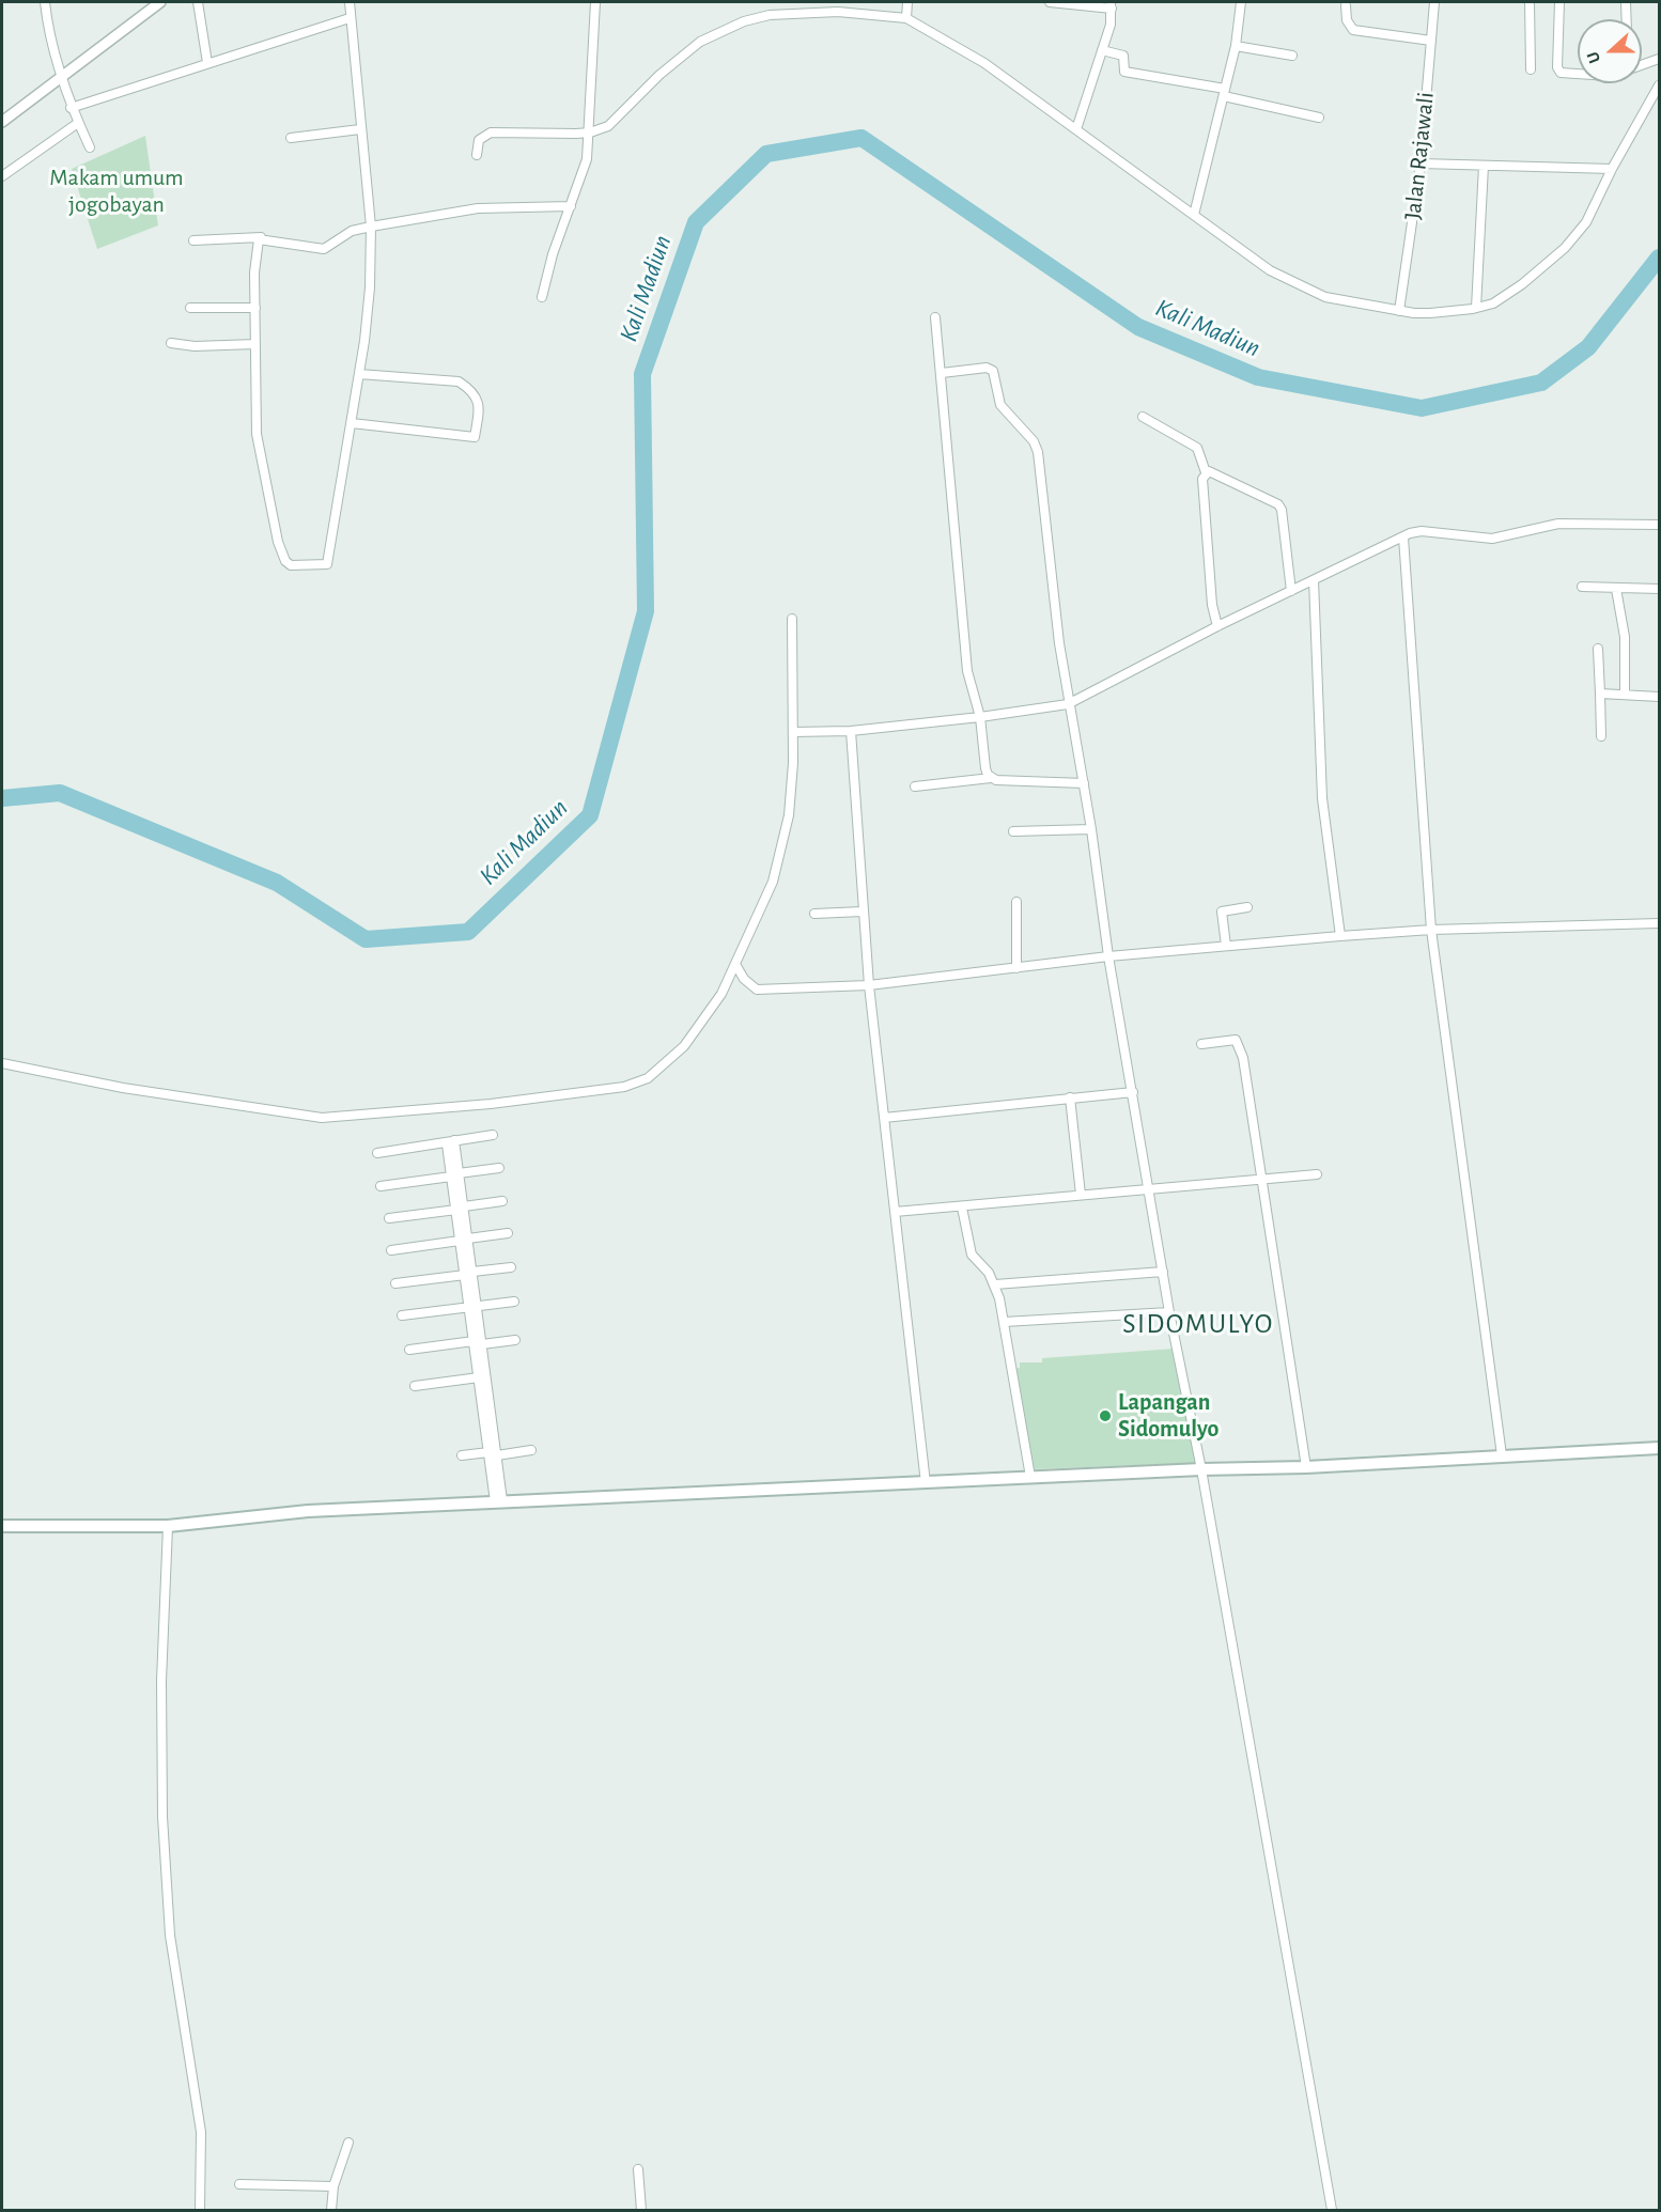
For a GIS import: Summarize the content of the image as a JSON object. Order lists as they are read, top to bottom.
{
  "streets": {
    "street": ["Jalan Rajawali"]
  },
  "districts": ["SIDOMULYO"],
  "water": ["Kali Madiun"],
  "parks": ["Makam umum jogobayan"],
  "places": ["Lapangan Sidomulyo"],
  "north": "left"
}
